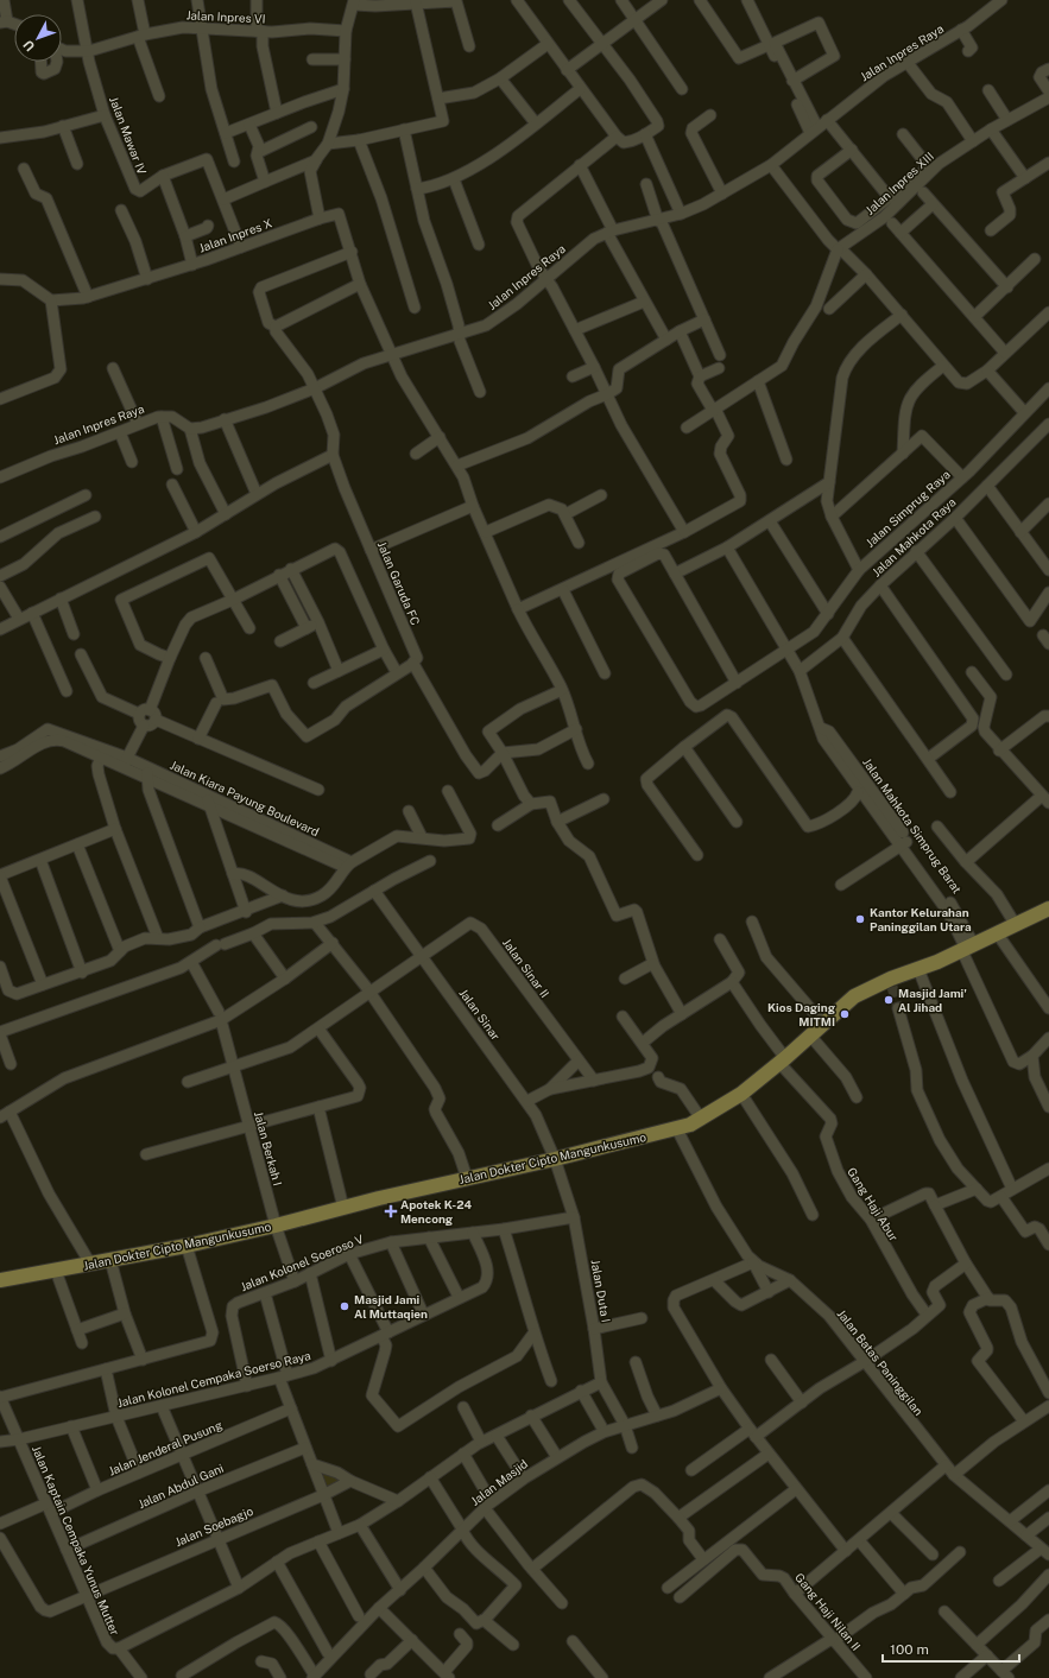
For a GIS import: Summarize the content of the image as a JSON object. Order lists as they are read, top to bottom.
{
  "streets": {
    "main road": ["Jalan Dokter Cipto Mangunkusumo"],
    "street": [
      "Jalan Inpres VI",
      "Jalan Inpres Raya",
      "Jalan Mawar IV",
      "Jalan Inpres XIII",
      "Jalan Inpres X",
      "Jalan Simprug Raya",
      "Jalan Mahkota Raya",
      "Jalan Garuda FC",
      "Jalan Kiara Payung Boulevard",
      "Jalan Mahkota Simprug Barat",
      "Jalan Sinar II",
      "Jalan Sinar",
      "Jalan Berkah I",
      "Gang Haji Abur",
      "Jalan Kolonel Soeroso V",
      "Jalan Duta I",
      "Jalan Batas Paninggilan",
      "Jalan Kolonel Cempaka Soerso Raya",
      "Jalan Jenderal Pusung",
      "Jalan Masjid",
      "Jalan Abdul Gani",
      "Jalan Soebagjo",
      "Jalan Kaptain Cempaka Yunus Mutter",
      "Gang Haji Nilan II"
    ]
  },
  "crossings": [
    ["Jalan Inpres VI", "Jalan Mawar IV"],
    ["Jalan Inpres Raya", "Jalan Inpres X"],
    ["Jalan Inpres Raya", "Jalan Garuda FC"],
    ["Jalan Mawar IV", "Jalan Inpres X"],
    ["Jalan Inpres X", "Jalan Garuda FC"],
    ["Jalan Simprug Raya", "Jalan Mahkota Raya"],
    ["Jalan Simprug Raya", "Jalan Mahkota Simprug Barat"],
    ["Jalan Mahkota Raya", "Jalan Mahkota Simprug Barat"],
    ["Jalan Mahkota Simprug Barat", "Jalan Dokter Cipto Mangunkusumo"],
    ["Jalan Sinar II", "Jalan Sinar"],
    ["Jalan Sinar", "Jalan Dokter Cipto Mangunkusumo"],
    ["Jalan Sinar", "Jalan Duta I"],
    ["Jalan Berkah I", "Jalan Dokter Cipto Mangunkusumo"],
    ["Jalan Berkah I", "Jalan Kolonel Soeroso V"],
    ["Jalan Dokter Cipto Mangunkusumo", "Gang Haji Abur"],
    ["Jalan Dokter Cipto Mangunkusumo", "Jalan Duta I"],
    ["Jalan Dokter Cipto Mangunkusumo", "Jalan Batas Paninggilan"],
    ["Jalan Kolonel Soeroso V", "Jalan Duta I"],
    ["Jalan Kolonel Soeroso V", "Jalan Kolonel Cempaka Soerso Raya"],
    ["Jalan Duta I", "Jalan Masjid"],
    ["Jalan Duta I", "Jalan Kaptain Cempaka Yunus Mutter"],
    ["Jalan Kolonel Cempaka Soerso Raya", "Jalan Kaptain Cempaka Yunus Mutter"],
    ["Jalan Jenderal Pusung", "Jalan Kaptain Cempaka Yunus Mutter"],
    ["Jalan Abdul Gani", "Jalan Kaptain Cempaka Yunus Mutter"],
    ["Jalan Soebagjo", "Jalan Kaptain Cempaka Yunus Mutter"]
  ],
  "places": {
    "other": [
      "Kantor Kelurahan Paninggilan Utara",
      "Masjid Jami' Al Jihad",
      "Kios Daging MITMI",
      "Masjid Jami Al Muttaqien"
    ],
    "health": ["Apotek K-24 Mencong"]
  },
  "scale_bar": "100 m",
  "north": "bottom left"
}
